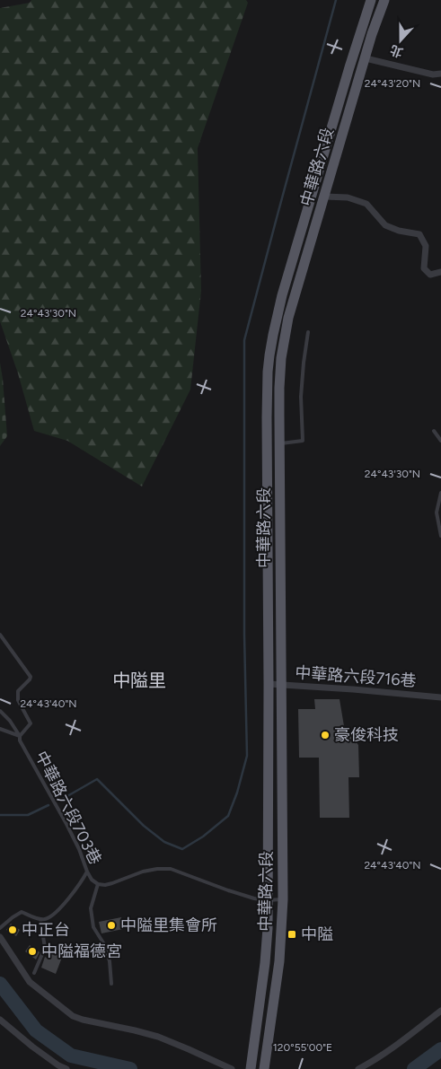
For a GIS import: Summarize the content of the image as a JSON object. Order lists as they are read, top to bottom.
{
  "streets": {
    "main road": ["中華路六段"],
    "street": ["中華路六段716巷"],
    "lane": ["中華路六段703巷"]
  },
  "crossings": [
    ["中華路六段", "中華路六段716巷"],
    ["中華路六段", "中華路六段703巷"]
  ],
  "districts": ["中隘里"],
  "places": {
    "other": [
      "豪俊科技",
      "中隘里集會所",
      "中正台",
      "中隘福德宮"
    ],
    "transit": ["中隘"]
  },
  "north": "bottom",
  "coordinates": [
    "24°43'20\"N",
    "24°43'30\"N",
    "24°43'40\"N",
    "120°55'00\"E"
  ]
}
